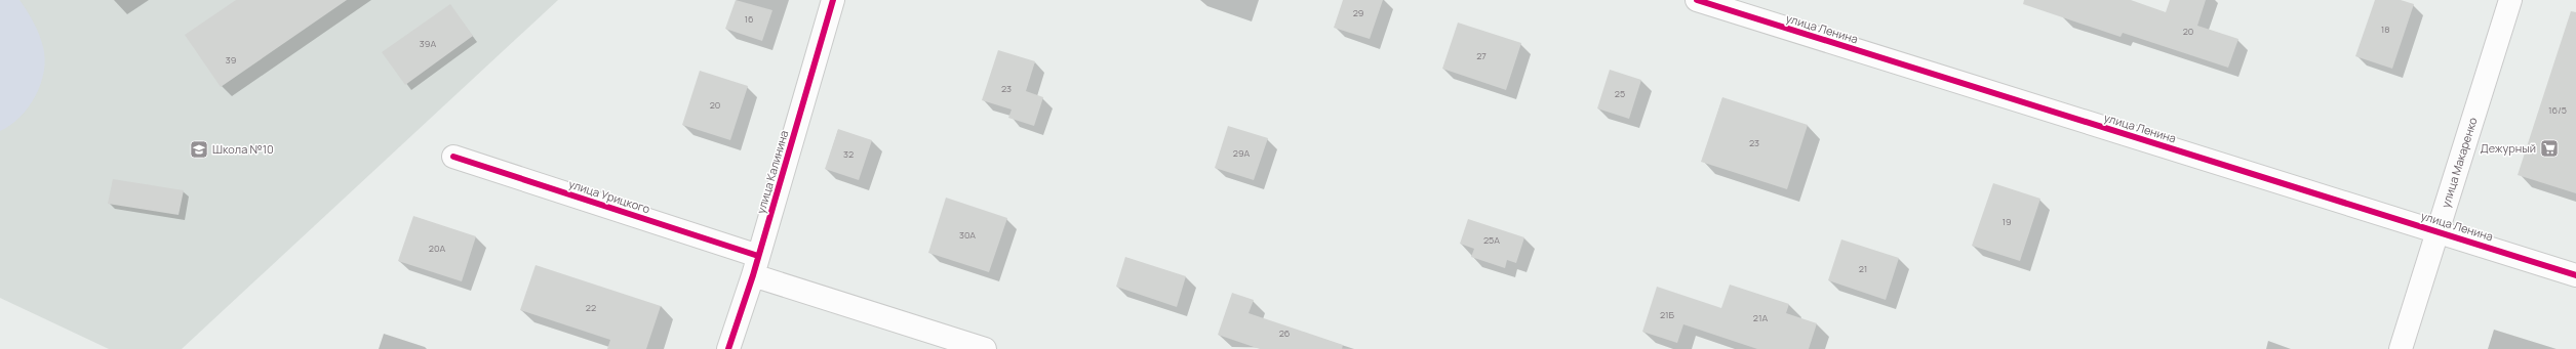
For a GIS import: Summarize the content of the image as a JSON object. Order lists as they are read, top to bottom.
{
  "streets": {
    "street": [
      "улица Ленина",
      "улица Макаренко",
      "улица Калинина",
      "улица Урицкого"
    ]
  },
  "crossings": [
    ["улица Ленина", "улица Макаренко"],
    ["улица Калинина", "улица Урицкого"]
  ],
  "places": {
    "supermarket": ["Дежурный"],
    "school or university": ["Школа №10"]
  },
  "house_numbers": [
    "29",
    "16",
    "18",
    "20",
    "39А",
    "27",
    "39",
    "23",
    "25",
    "20",
    "16/5",
    "23",
    "29А",
    "32",
    "19",
    "30А",
    "25А",
    "20А",
    "21",
    "22",
    "21Б",
    "21А",
    "26"
  ]
}
